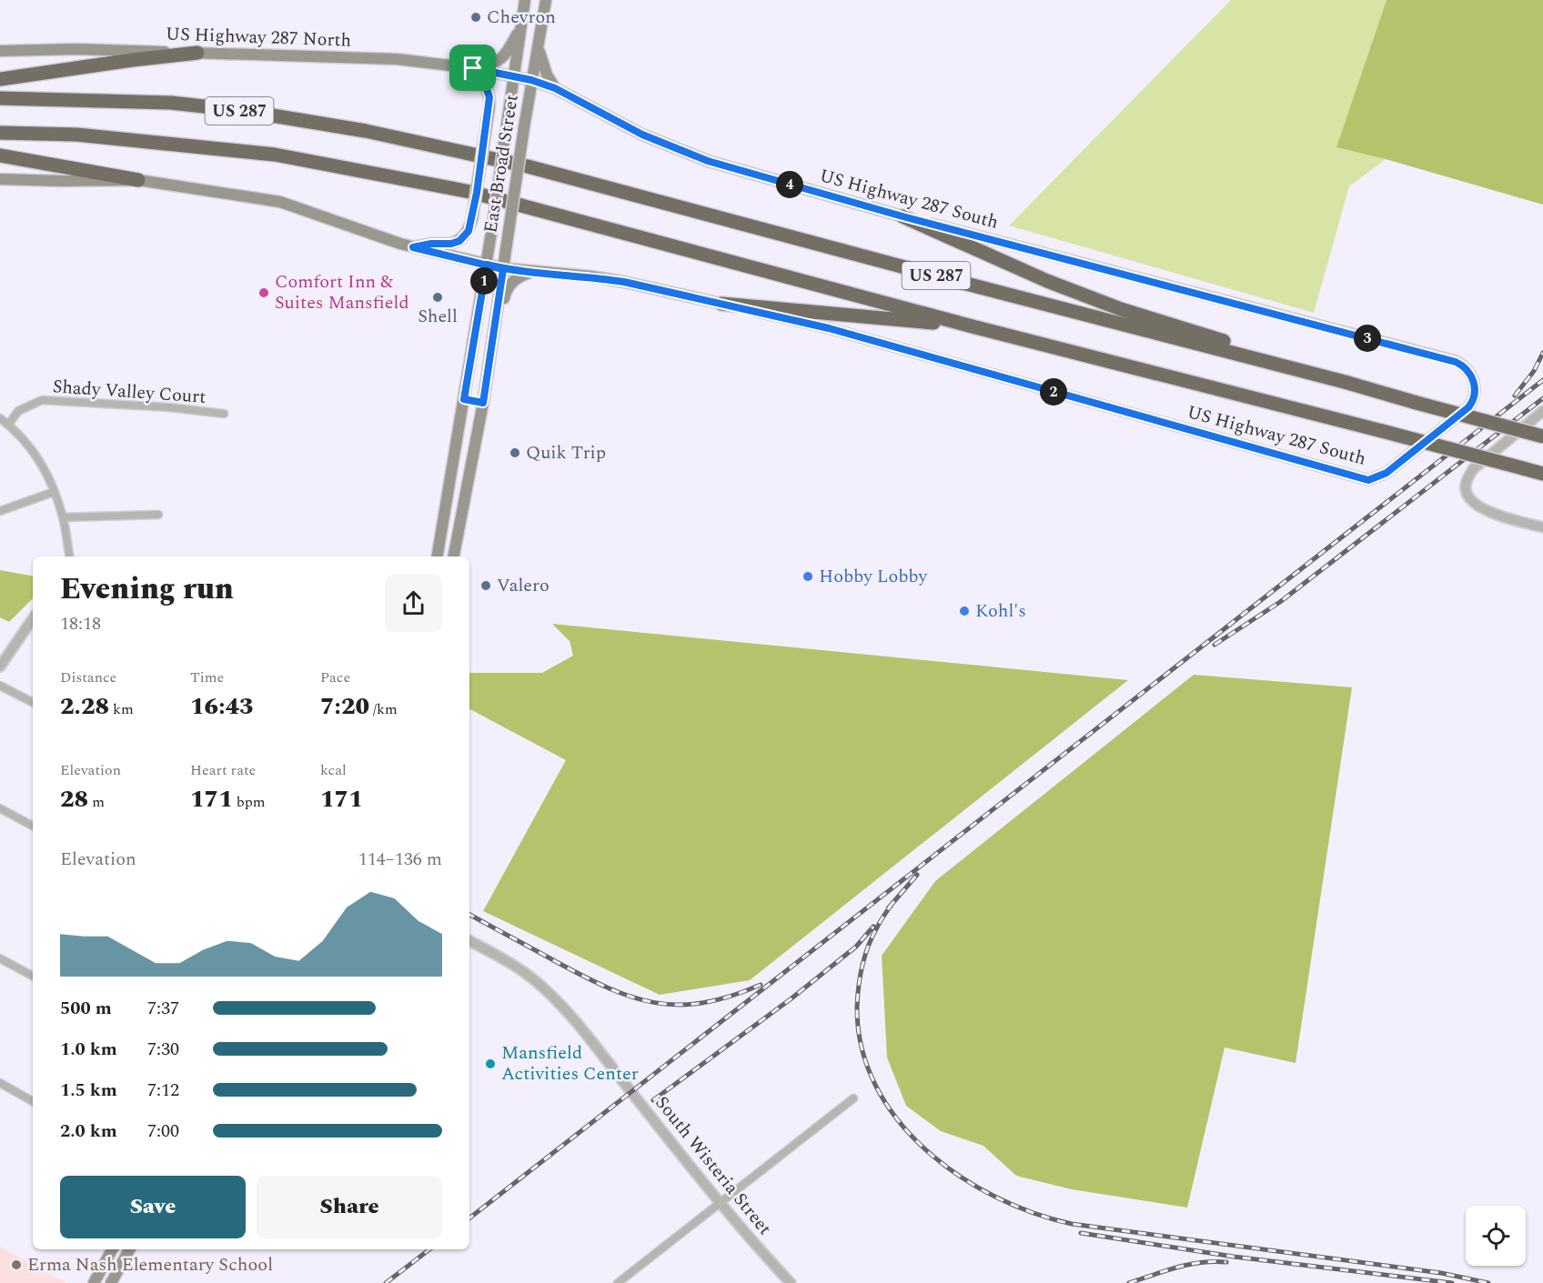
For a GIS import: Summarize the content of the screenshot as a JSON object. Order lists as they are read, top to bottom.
{
  "streets": {
    "highway": ["US 287"],
    "main road": ["US Highway 287 North", "East Broad Street", "US Highway 287 South"],
    "street": ["Shady Valley Court", "South Wisteria Street"]
  },
  "crossings": [
    ["US Highway 287 North", "East Broad Street"],
    ["US Highway 287 North", "US Highway 287 South"],
    ["East Broad Street", "US Highway 287 South"]
  ],
  "places": [
    "Chevron",
    "Comfort Inn & Suites Mansfield",
    "Shell",
    "Quik Trip",
    "Hobby Lobby",
    "Valero",
    "Kohl's",
    "Mansfield Activities Center",
    "Erma Nash Elementary School"
  ],
  "page": {
    "pins": [
      "4",
      "1",
      "3",
      "2"
    ],
    "heading": ["Evening run", "18:18"],
    "stats": [
      ["Distance", "2.28 km"],
      ["Time", "16:43"],
      ["Pace", "7:20 /km"],
      ["Elevation", "28 m"],
      ["Heart rate", "171 bpm"],
      ["kcal", "171"]
    ],
    "chart": ["Elevation", "114–136 m"],
    "list": [
      {
        "name": "500 m",
        "note": "7:37"
      },
      {
        "name": "1.0 km",
        "note": "7:30"
      },
      {
        "name": "1.5 km",
        "note": "7:12"
      },
      {
        "name": "2.0 km",
        "note": "7:00"
      }
    ],
    "buttons": ["Save", "Share"]
  }
}
